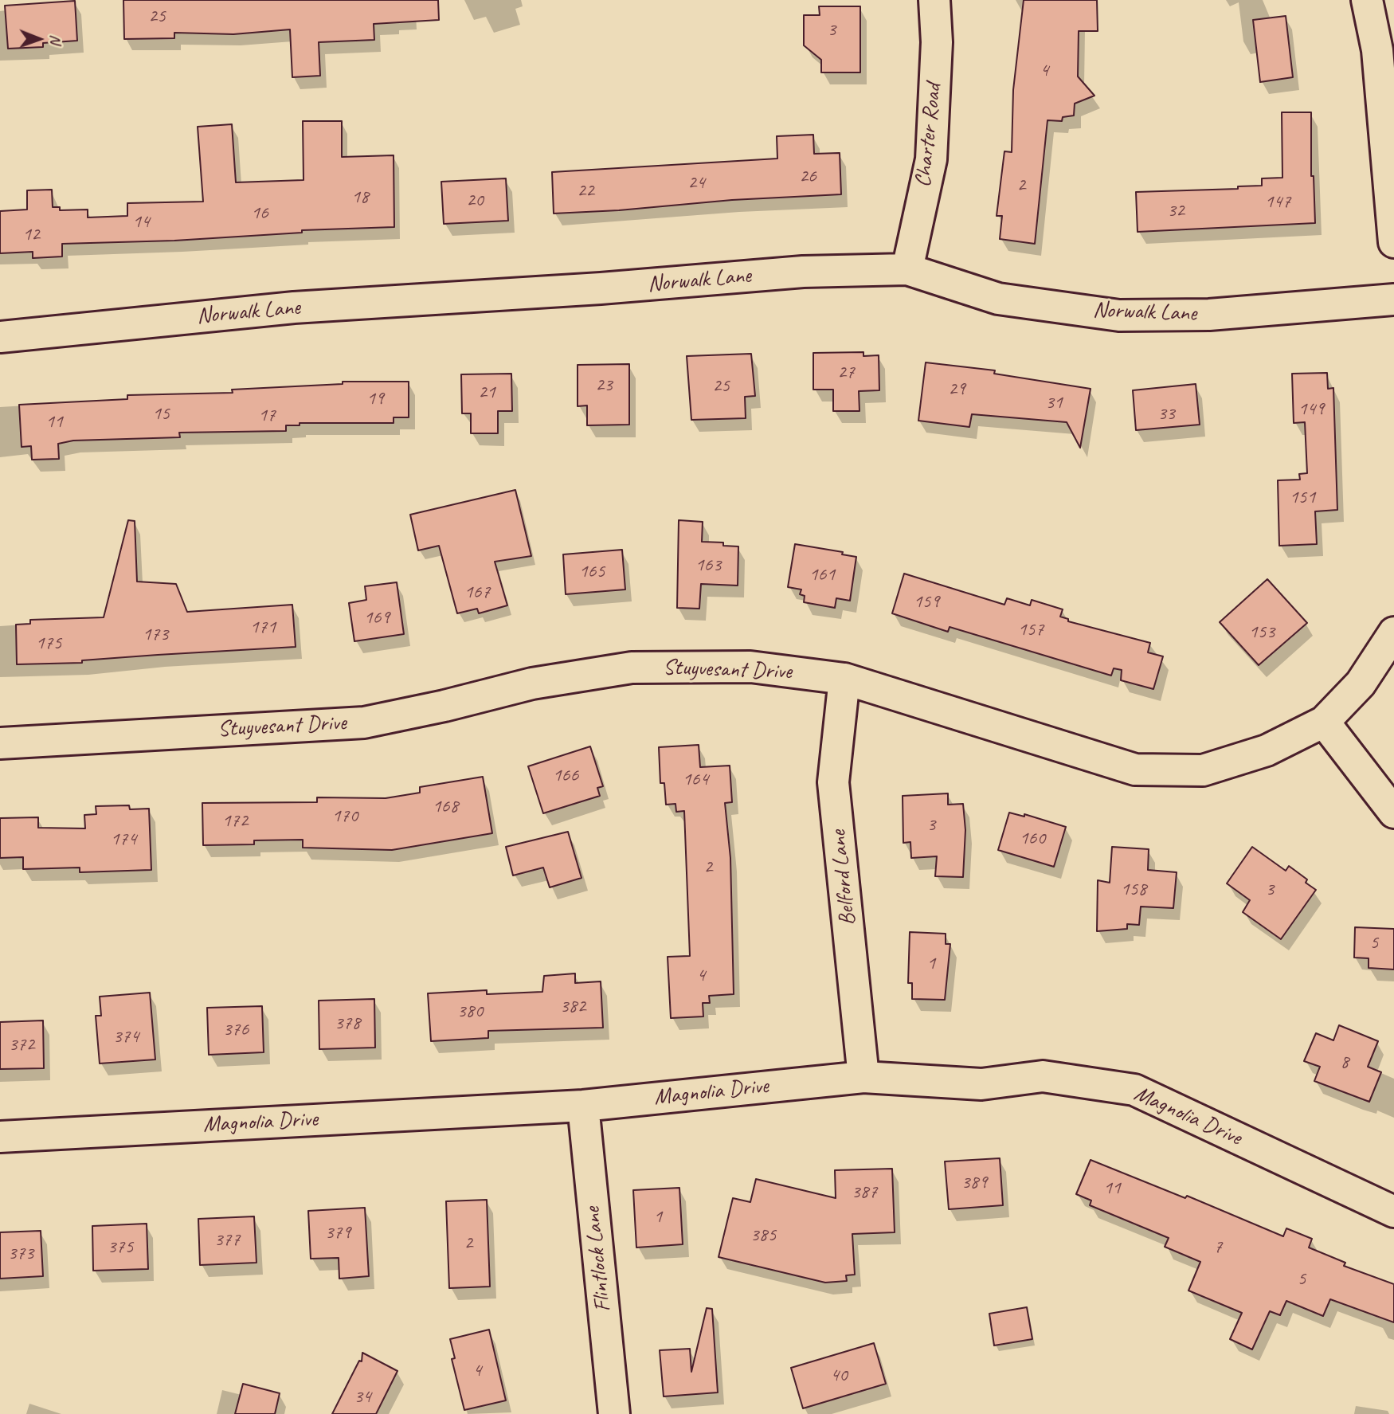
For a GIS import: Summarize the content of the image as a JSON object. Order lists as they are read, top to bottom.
{
  "streets": {
    "street": [
      "Charter Road",
      "Norwalk Lane",
      "Stuyvesant Drive",
      "Belford Lane",
      "Magnolia Drive",
      "Flintlock Lane"
    ]
  },
  "crossings": [
    ["Charter Road", "Norwalk Lane"],
    ["Stuyvesant Drive", "Belford Lane"],
    ["Belford Lane", "Magnolia Drive"],
    ["Magnolia Drive", "Flintlock Lane"]
  ],
  "house_numbers": [
    "25",
    "3",
    "4",
    "26",
    "24",
    "2",
    "22",
    "18",
    "20",
    "147",
    "32",
    "16",
    "14",
    "12",
    "27",
    "23",
    "25",
    "29",
    "21",
    "19",
    "31",
    "149",
    "15",
    "33",
    "17",
    "11",
    "151",
    "163",
    "165",
    "161",
    "167",
    "159",
    "169",
    "171",
    "157",
    "153",
    "173",
    "175",
    "166",
    "164",
    "168",
    "170",
    "172",
    "3",
    "160",
    "174",
    "2",
    "158",
    "3",
    "5",
    "1",
    "4",
    "382",
    "380",
    "378",
    "376",
    "374",
    "372",
    "8",
    "389",
    "11",
    "387",
    "1",
    "379",
    "385",
    "377",
    "2",
    "375",
    "7",
    "373",
    "5",
    "4",
    "40",
    "34"
  ],
  "north": "right"
}
